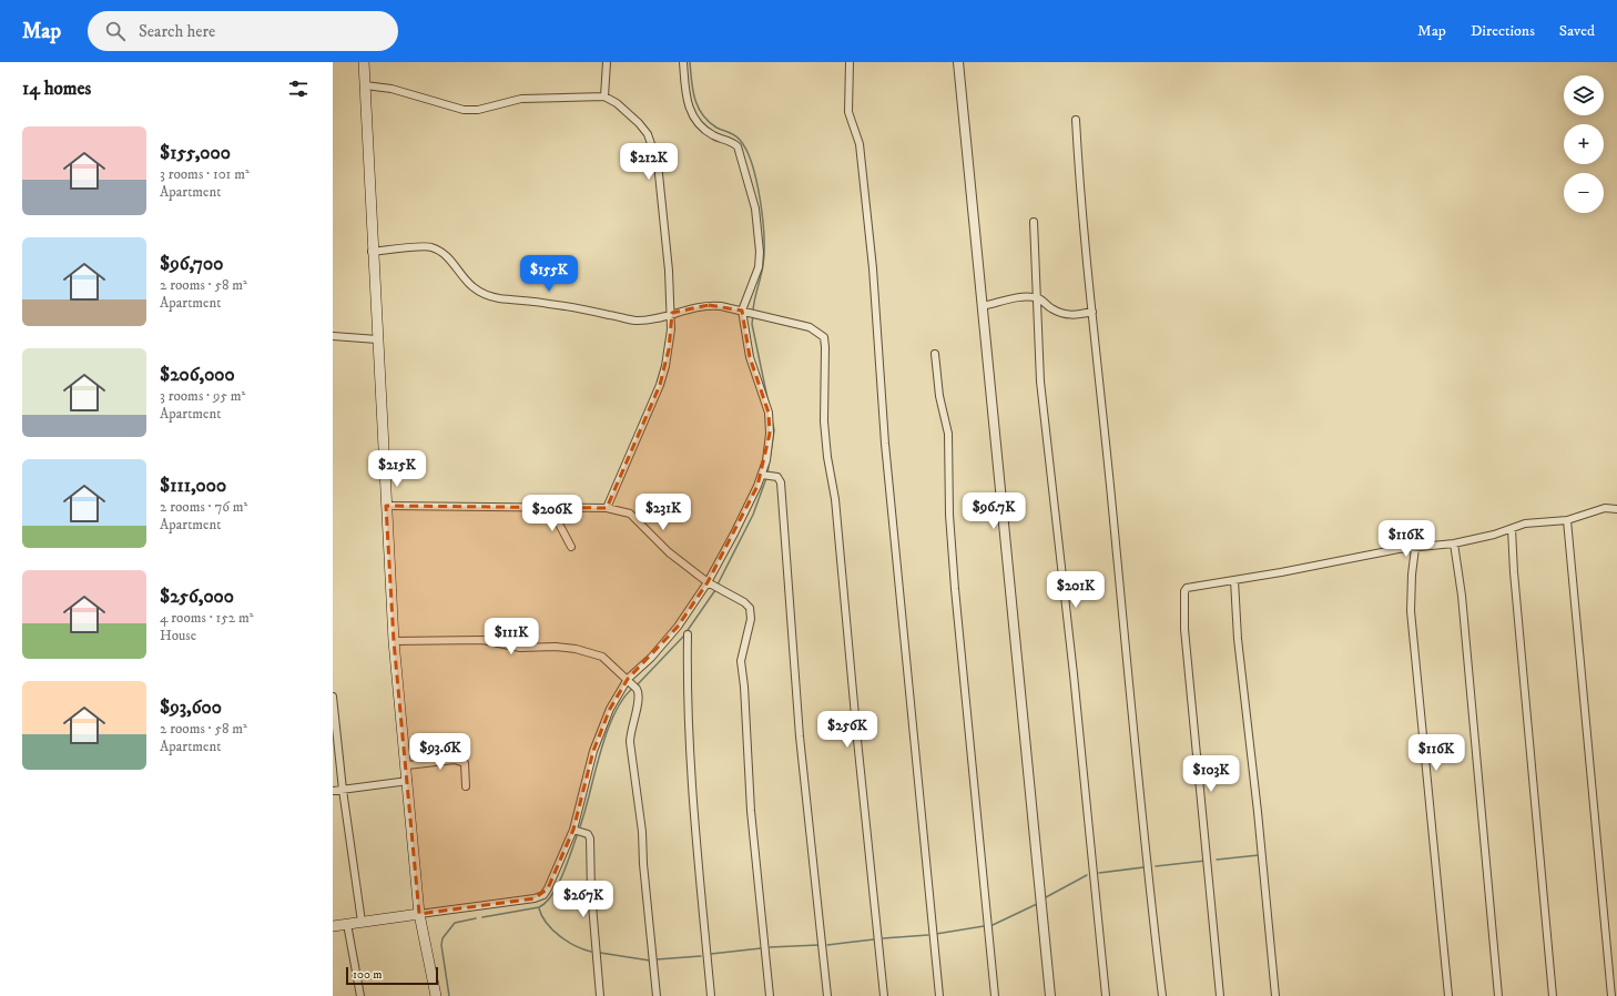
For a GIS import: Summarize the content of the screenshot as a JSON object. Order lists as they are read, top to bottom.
{
  "scale_bar": "100 m",
  "page": {
    "header": "Map",
    "search": "Search here",
    "nav": ["Map", "Directions", "Saved"],
    "heading": "14 homes",
    "map_buttons": ["+", "−"],
    "list": [
      {
        "name": "$155,000",
        "note": "3 rooms · 101 m² · Apartment"
      },
      {
        "name": "$96,700",
        "note": "2 rooms · 58 m² · Apartment"
      },
      {
        "name": "$206,000",
        "note": "3 rooms · 95 m² · Apartment"
      },
      {
        "name": "$111,000",
        "note": "2 rooms · 76 m² · Apartment"
      },
      {
        "name": "$256,000",
        "note": "4 rooms · 152 m² · House"
      },
      {
        "name": "$93,600",
        "note": "2 rooms · 58 m² · Apartment"
      }
    ],
    "price": [
      "$212K",
      "$155K",
      "$215K",
      "$96.7K",
      "$231K",
      "$206K",
      "$116K",
      "$201K",
      "$111K",
      "$256K",
      "$93.6K",
      "$116K",
      "$103K",
      "$267K"
    ],
    "scale": "100 m"
  }
}
